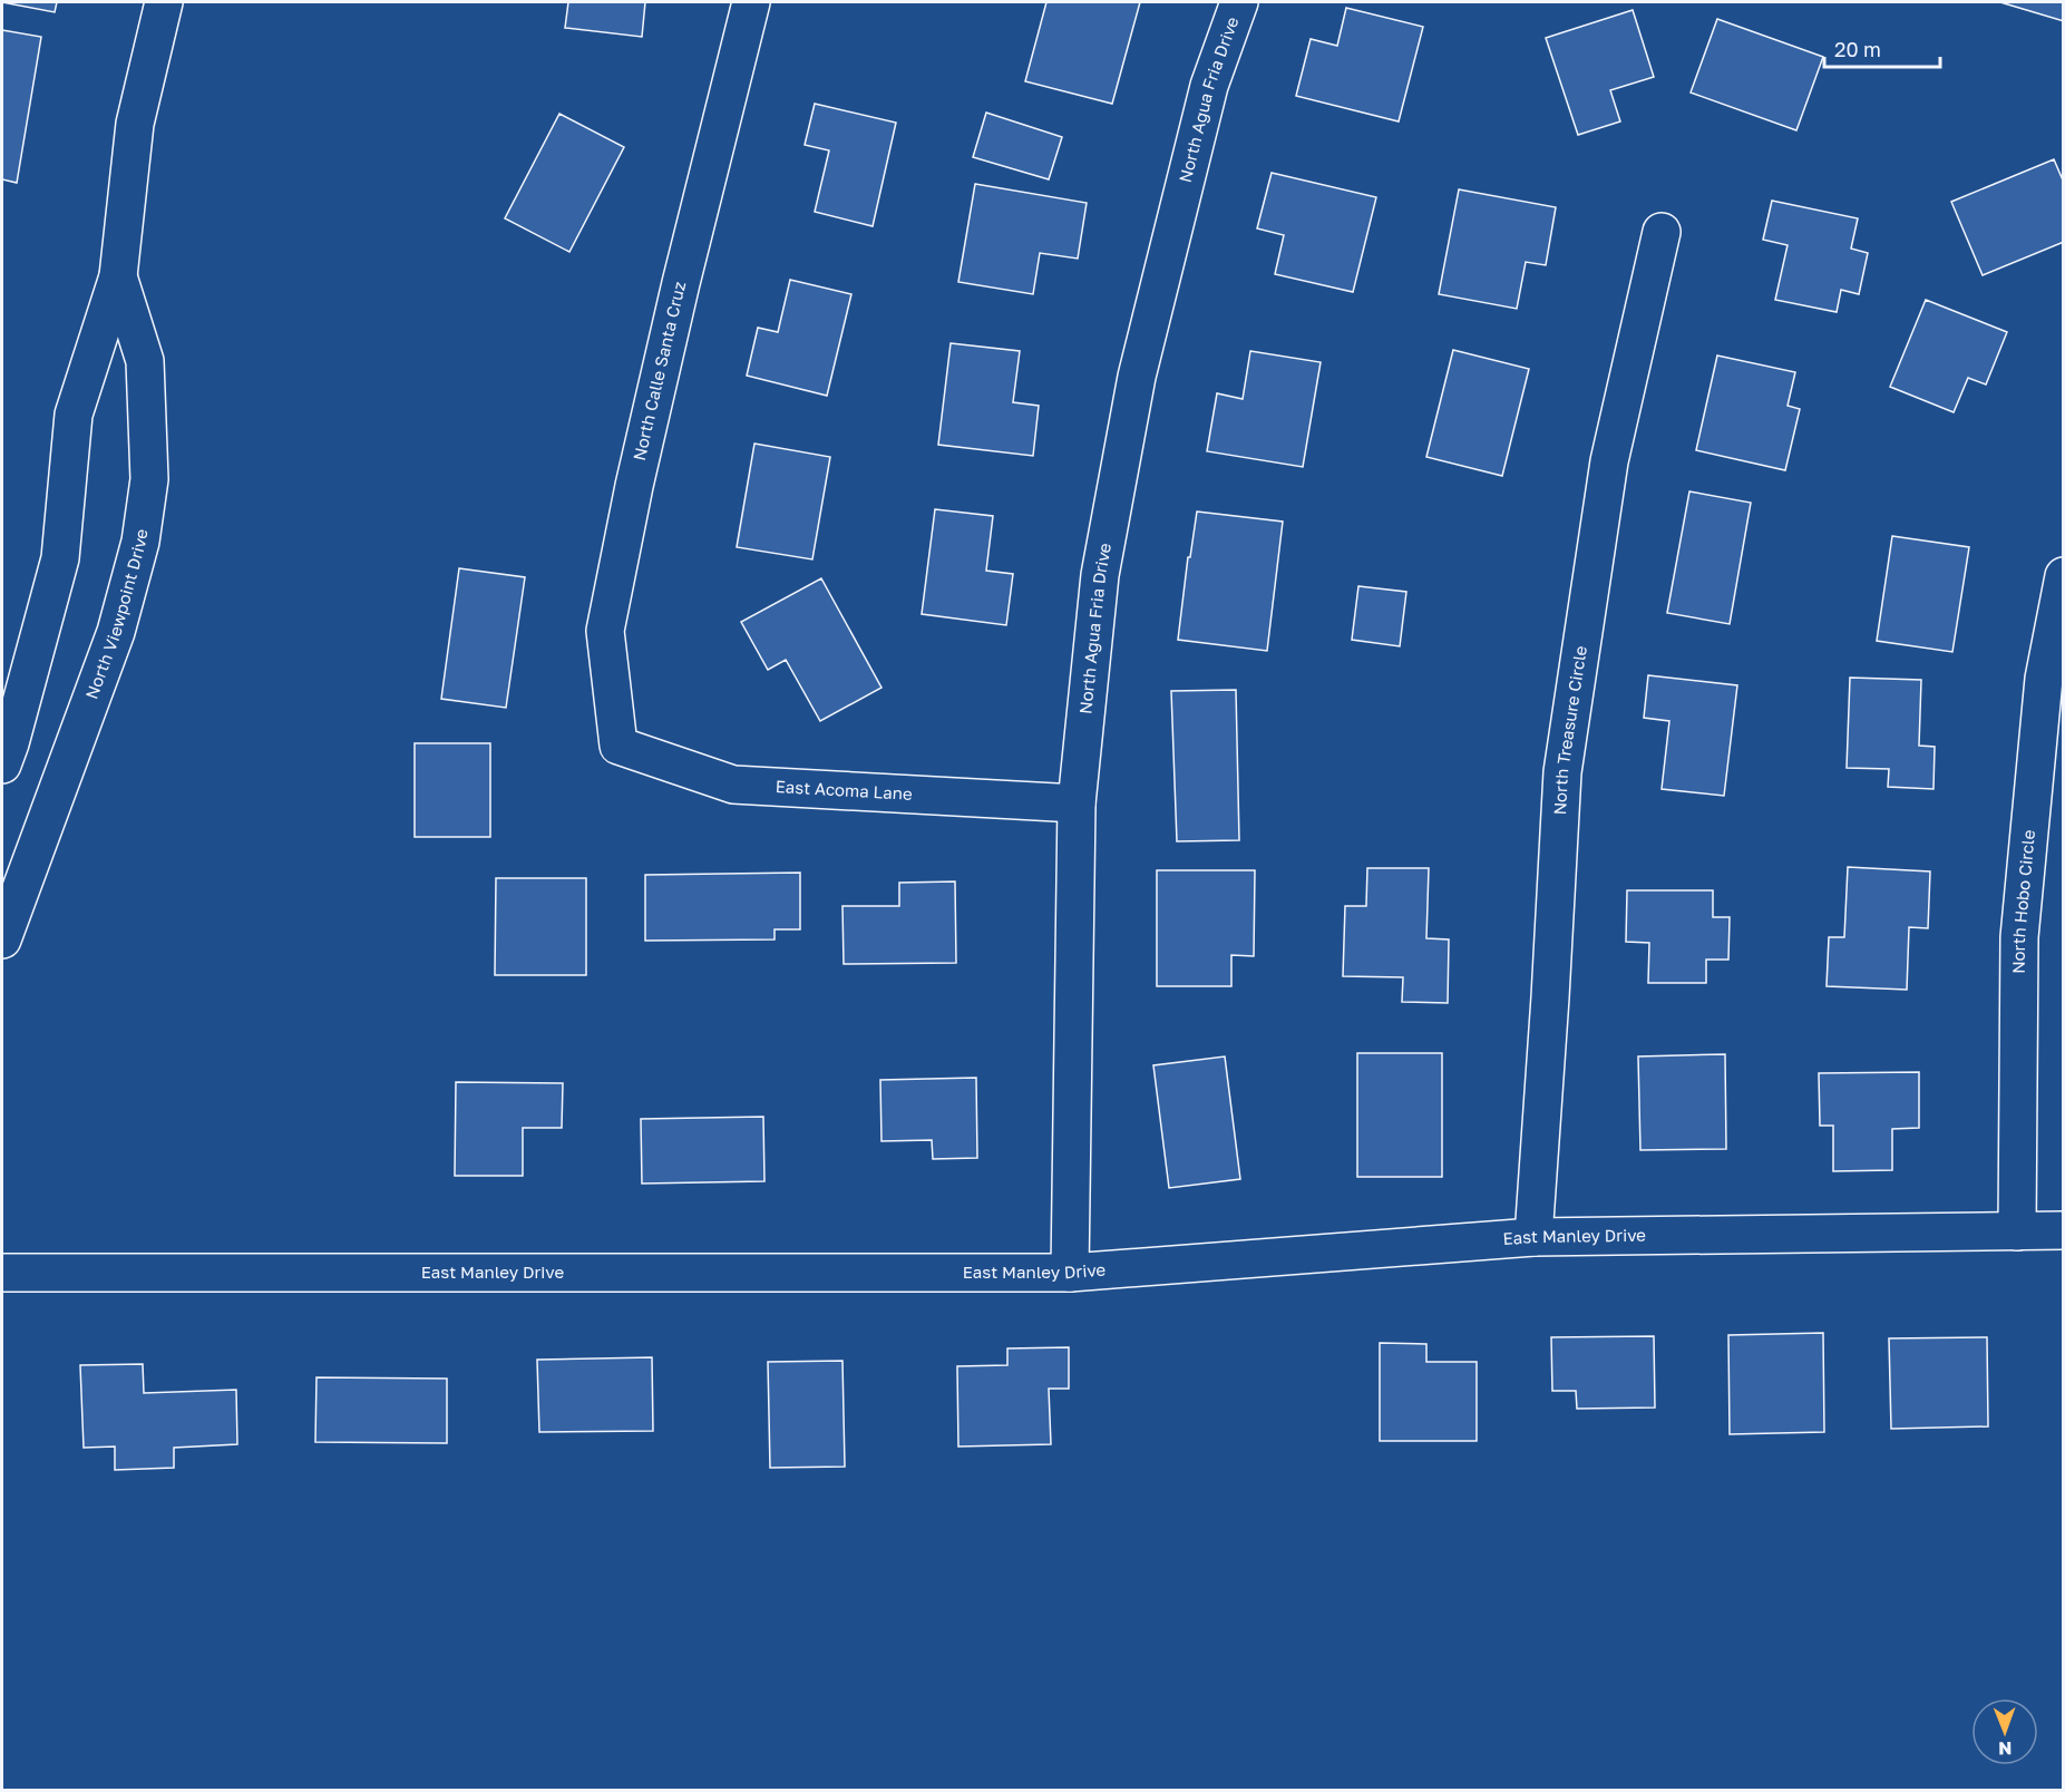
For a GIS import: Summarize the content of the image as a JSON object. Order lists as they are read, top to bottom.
{
  "streets": {
    "street": [
      "North Agua Fria Drive",
      "North Calle Santa Cruz",
      "North Viewpoint Drive",
      "North Treasure Circle",
      "East Acoma Lane",
      "North Hobo Circle",
      "East Manley Drive"
    ]
  },
  "crossings": [
    ["North Agua Fria Drive", "East Acoma Lane"],
    ["North Agua Fria Drive", "East Manley Drive"],
    ["North Calle Santa Cruz", "East Acoma Lane"],
    ["North Treasure Circle", "East Manley Drive"],
    ["North Hobo Circle", "East Manley Drive"]
  ],
  "scale_bar": "20 m",
  "north": "bottom"
}
